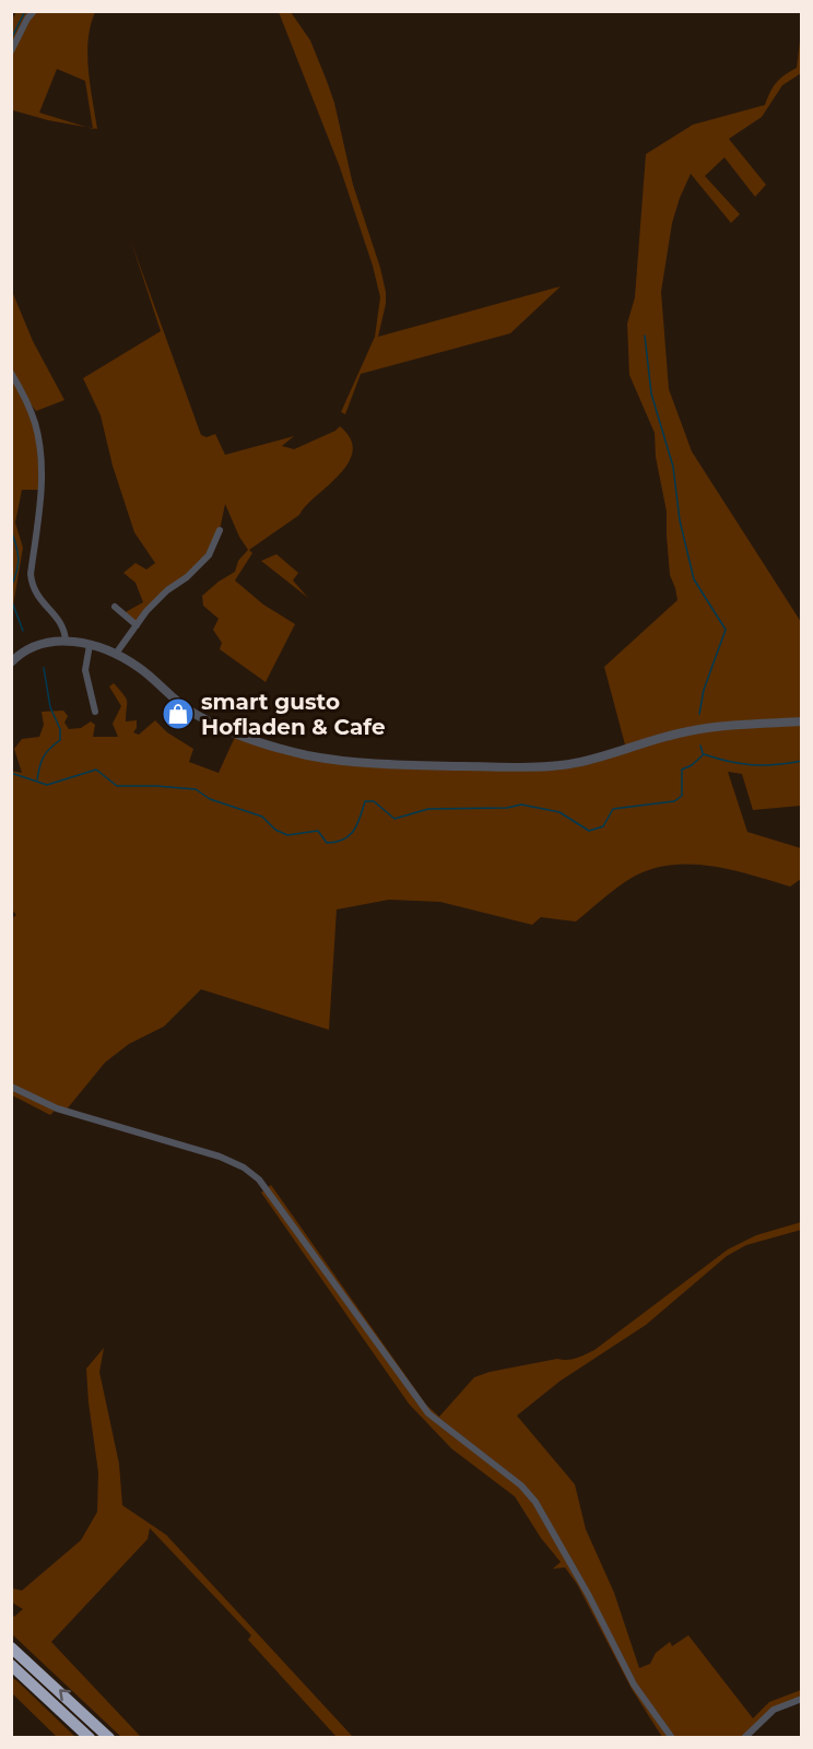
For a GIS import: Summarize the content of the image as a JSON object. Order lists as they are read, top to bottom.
{
  "places": {
    "shop": ["smart gusto Hofladen & Cafe"]
  }
}
